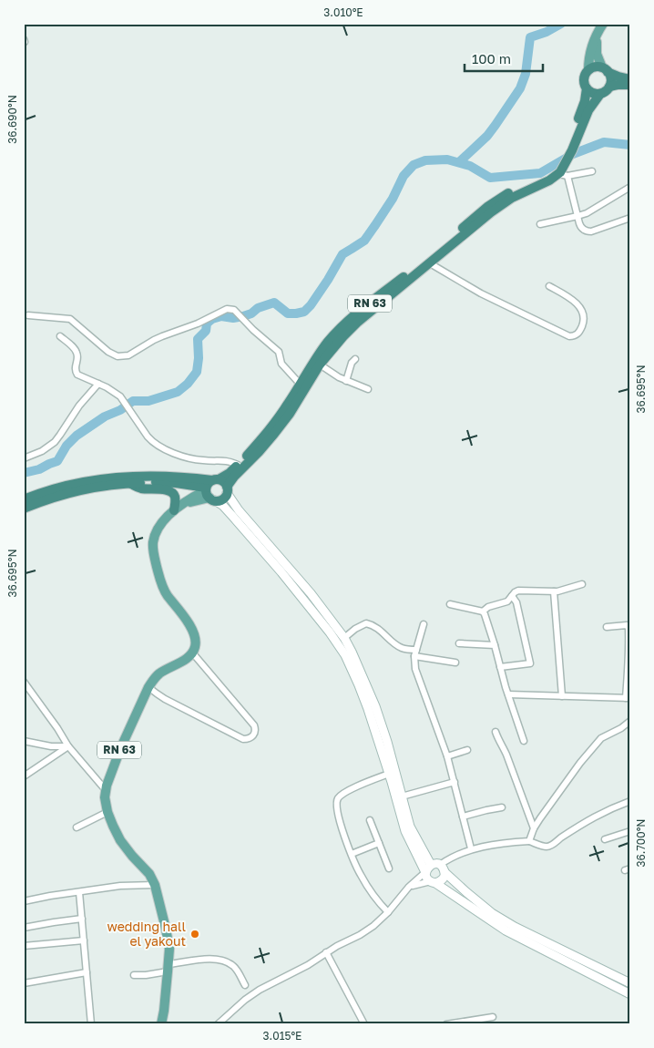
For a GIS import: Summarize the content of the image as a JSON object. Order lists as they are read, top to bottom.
{
  "streets": {
    "highway": ["RN 63"]
  },
  "places": ["wedding hall el yakout"],
  "scale_bar": "100 m",
  "coordinates": [
    "3.010°E",
    "36.690°N",
    "36.695°N",
    "36.700°N",
    "3.015°E"
  ]
}
